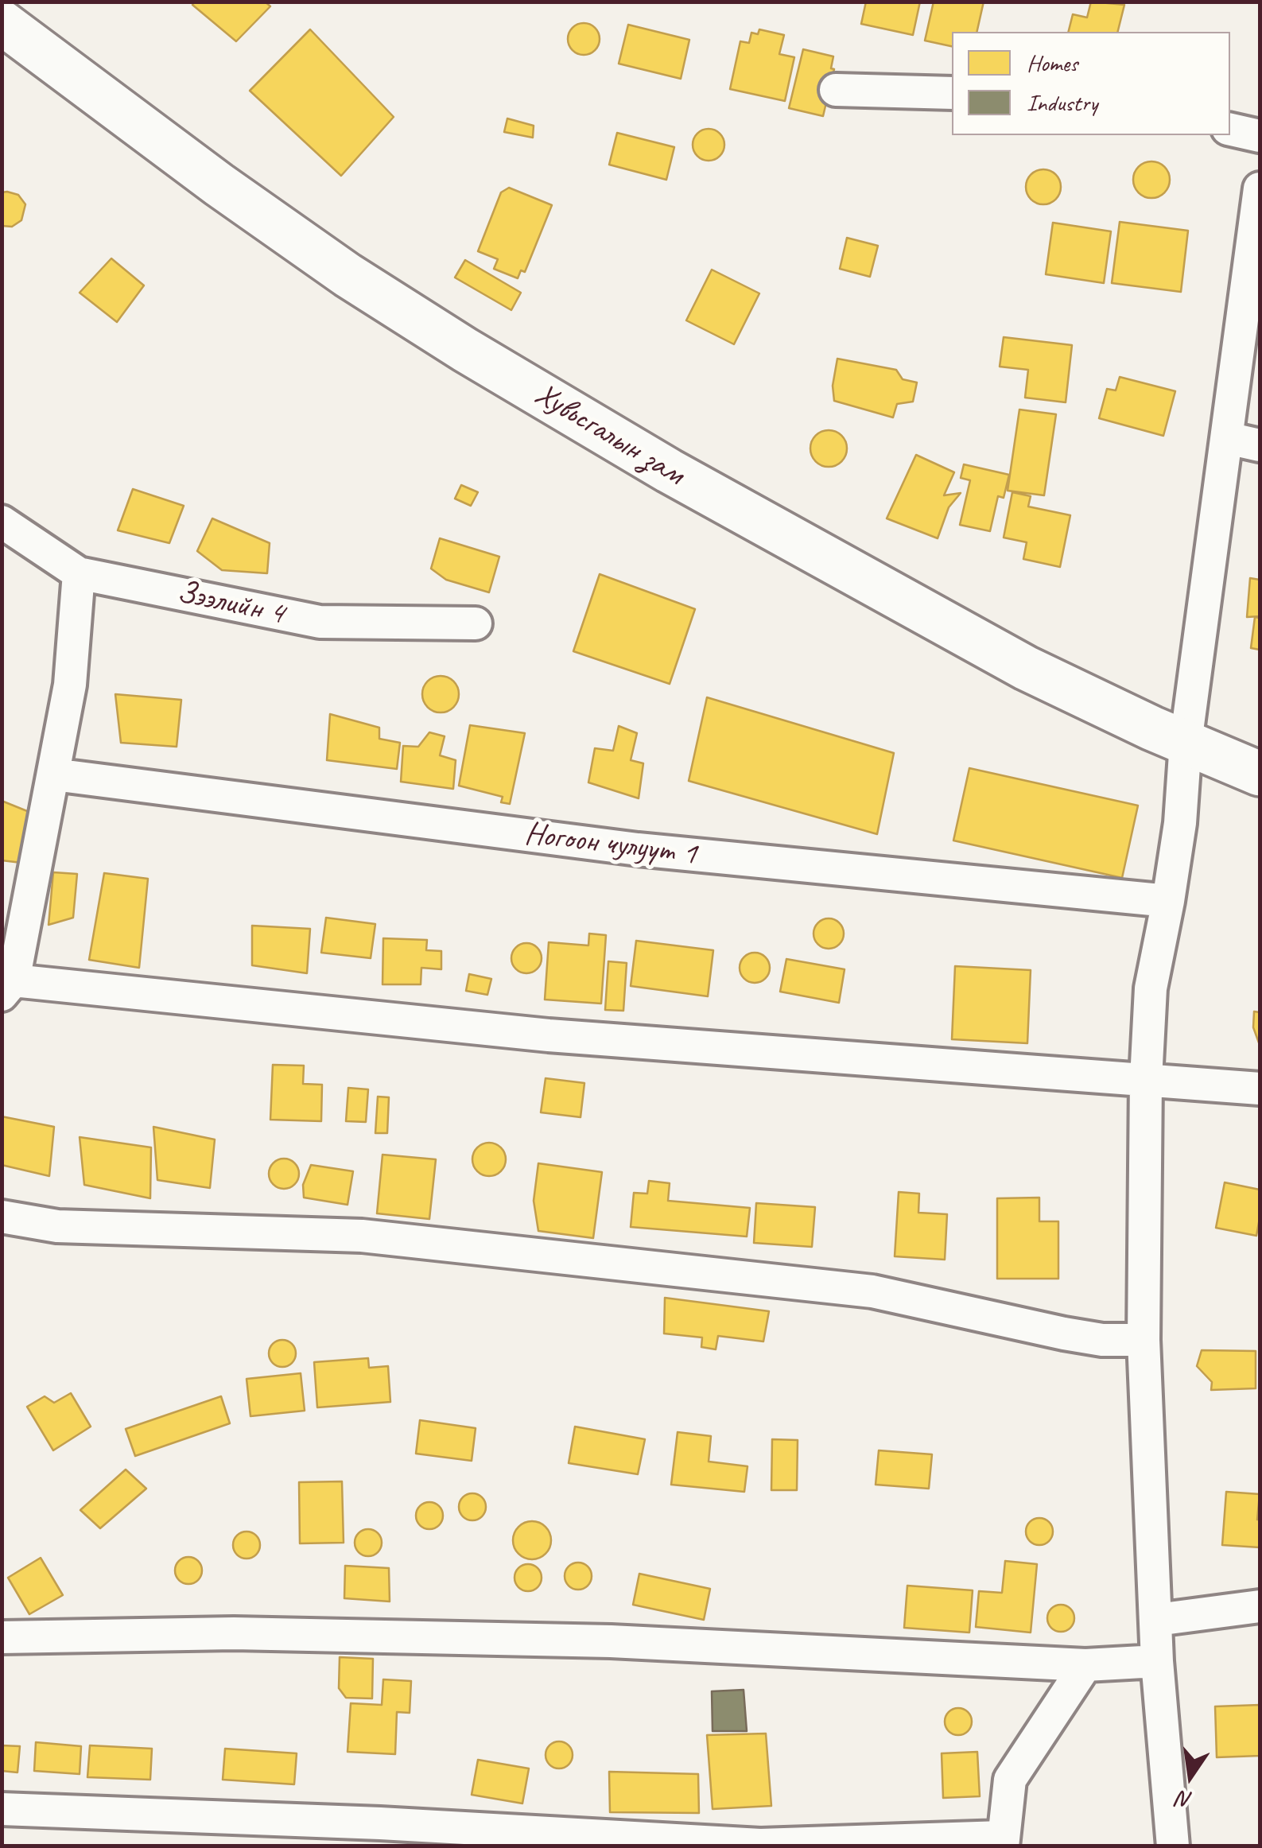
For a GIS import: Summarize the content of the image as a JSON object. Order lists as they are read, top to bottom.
{
  "streets": {
    "main road": ["Хувьсгалын зам"],
    "street": ["Зээлийн 4", "Ногоон чулуут 1"]
  },
  "legend": ["Homes", "Industry"],
  "north": "bottom"
}
